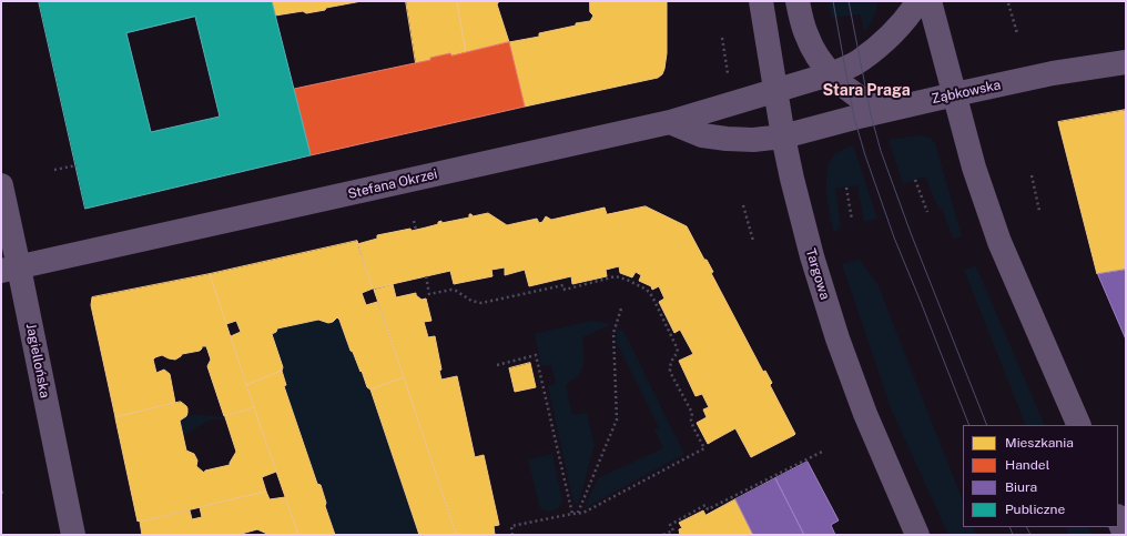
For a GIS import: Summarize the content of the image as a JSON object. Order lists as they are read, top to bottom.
{
  "streets": {
    "street": [
      "Ząbkowska",
      "Stefana Okrzei",
      "Targowa",
      "Jagiellońska"
    ]
  },
  "crossings": [
    ["Ząbkowska", "Targowa"],
    ["Stefana Okrzei", "Targowa"],
    ["Stefana Okrzei", "Jagiellońska"]
  ],
  "districts": ["Stara Praga"],
  "legend": [
    "Mieszkania",
    "Handel",
    "Biura",
    "Publiczne"
  ]
}
